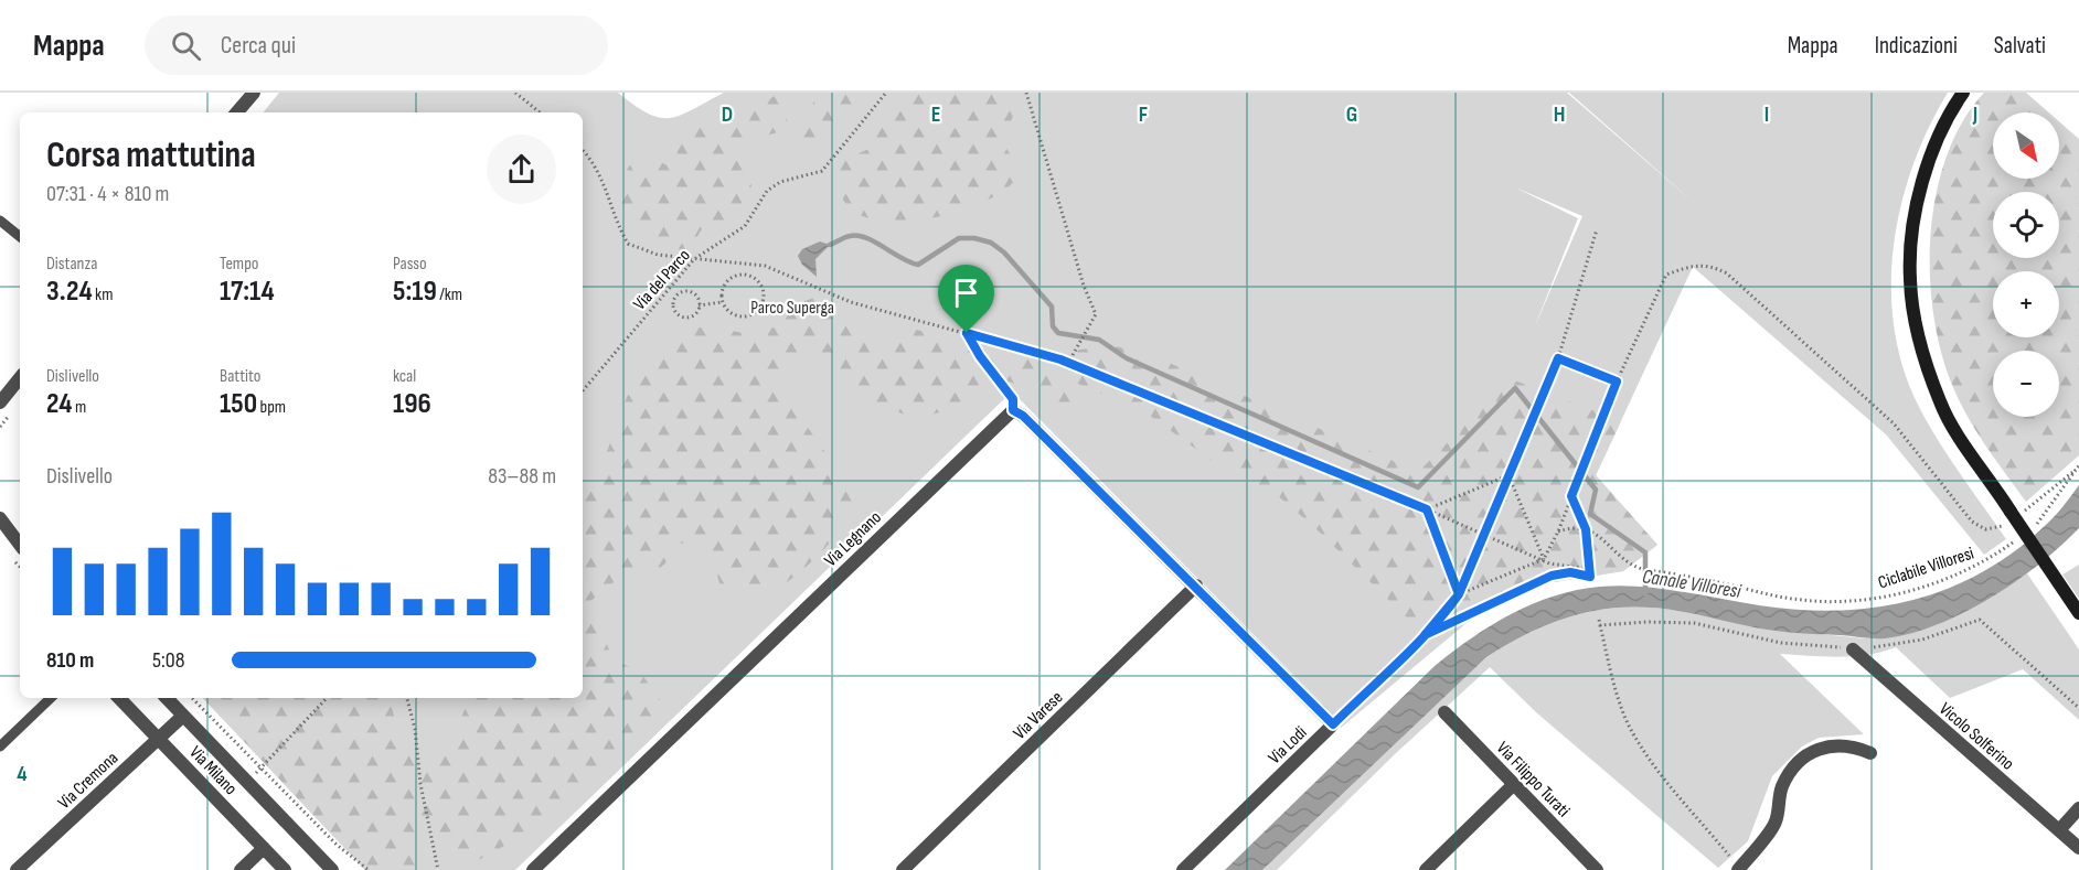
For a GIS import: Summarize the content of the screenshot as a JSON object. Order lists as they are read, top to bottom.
{
  "streets": {
    "street": [
      "Via Legnano",
      "Via Varese",
      "Vicolo Solferino",
      "Via Lodi",
      "Via Milano",
      "Via Filippo Turati",
      "Via Cremona"
    ],
    "path": ["Via del Parco", "Ciclabile Villoresi"]
  },
  "crossings": [
    ["Via Varese", "Via Lodi"],
    ["Via Milano", "Via Cremona"]
  ],
  "water": ["Canale Villoresi"],
  "parks": ["Parco Superga"],
  "north": "bottom right",
  "page": {
    "header": "Mappa",
    "search": "Cerca qui",
    "nav": ["Mappa", "Indicazioni", "Salvati"],
    "map_buttons": ["+", "−"],
    "heading": ["Corsa mattutina", "07:31 · 4 × 810 m"],
    "stats": [
      ["Distanza", "3.24 km"],
      ["Tempo", "17:14"],
      ["Passo", "5:19 /km"],
      ["Dislivello", "24 m"],
      ["Battito", "150 bpm"],
      ["kcal", "196"]
    ],
    "chart": ["Dislivello", "83–88 m"],
    "list": [
      {
        "name": "810 m",
        "note": "5:08"
      }
    ]
  },
  "grid": {
    "columns": [
      "D",
      "E",
      "F",
      "G",
      "H",
      "I",
      "J"
    ],
    "rows": ["4"]
  }
}
